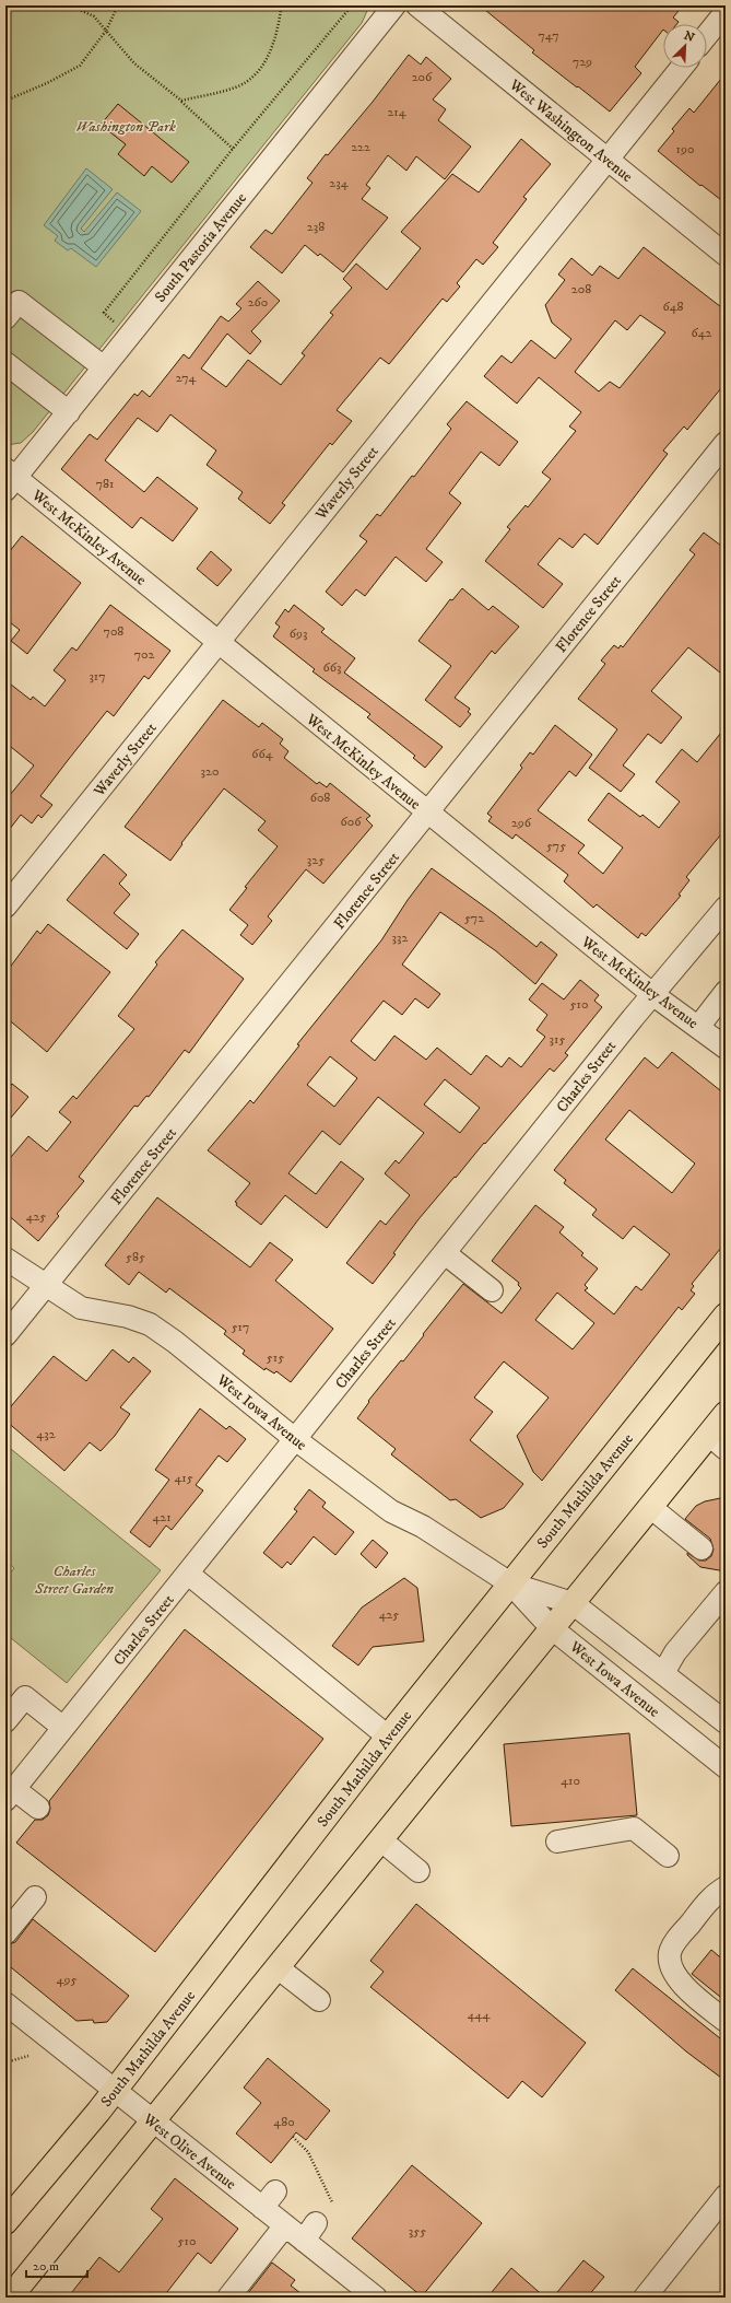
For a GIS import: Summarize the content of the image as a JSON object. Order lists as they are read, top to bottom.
{
  "streets": {
    "main road": ["South Mathilda Avenue"],
    "street": [
      "West Washington Avenue",
      "South Pastoria Avenue",
      "Waverly Street",
      "West McKinley Avenue",
      "Florence Street",
      "Charles Street",
      "West Iowa Avenue",
      "West Olive Avenue"
    ]
  },
  "crossings": [
    ["West Washington Avenue", "Waverly Street"],
    ["South Pastoria Avenue", "West McKinley Avenue"],
    ["Waverly Street", "West McKinley Avenue"],
    ["West McKinley Avenue", "Florence Street"],
    ["West McKinley Avenue", "Charles Street"],
    ["Florence Street", "West Iowa Avenue"],
    ["Charles Street", "West Iowa Avenue"],
    ["West Iowa Avenue", "South Mathilda Avenue"],
    ["South Mathilda Avenue", "West Olive Avenue"]
  ],
  "parks": ["Washington Park", "Charles Street Garden"],
  "house_numbers": [
    "747",
    "729",
    "206",
    "214",
    "222",
    "190",
    "234",
    "238",
    "208",
    "260",
    "648",
    "642",
    "274",
    "781",
    "708",
    "693",
    "702",
    "663",
    "317",
    "664",
    "320",
    "608",
    "606",
    "296",
    "575",
    "325",
    "572",
    "332",
    "510",
    "315",
    "425",
    "585",
    "517",
    "515",
    "432",
    "415",
    "421",
    "425",
    "410",
    "495",
    "444",
    "480",
    "355",
    "510"
  ],
  "scale_bar": "20 m",
  "north": "top right"
}
